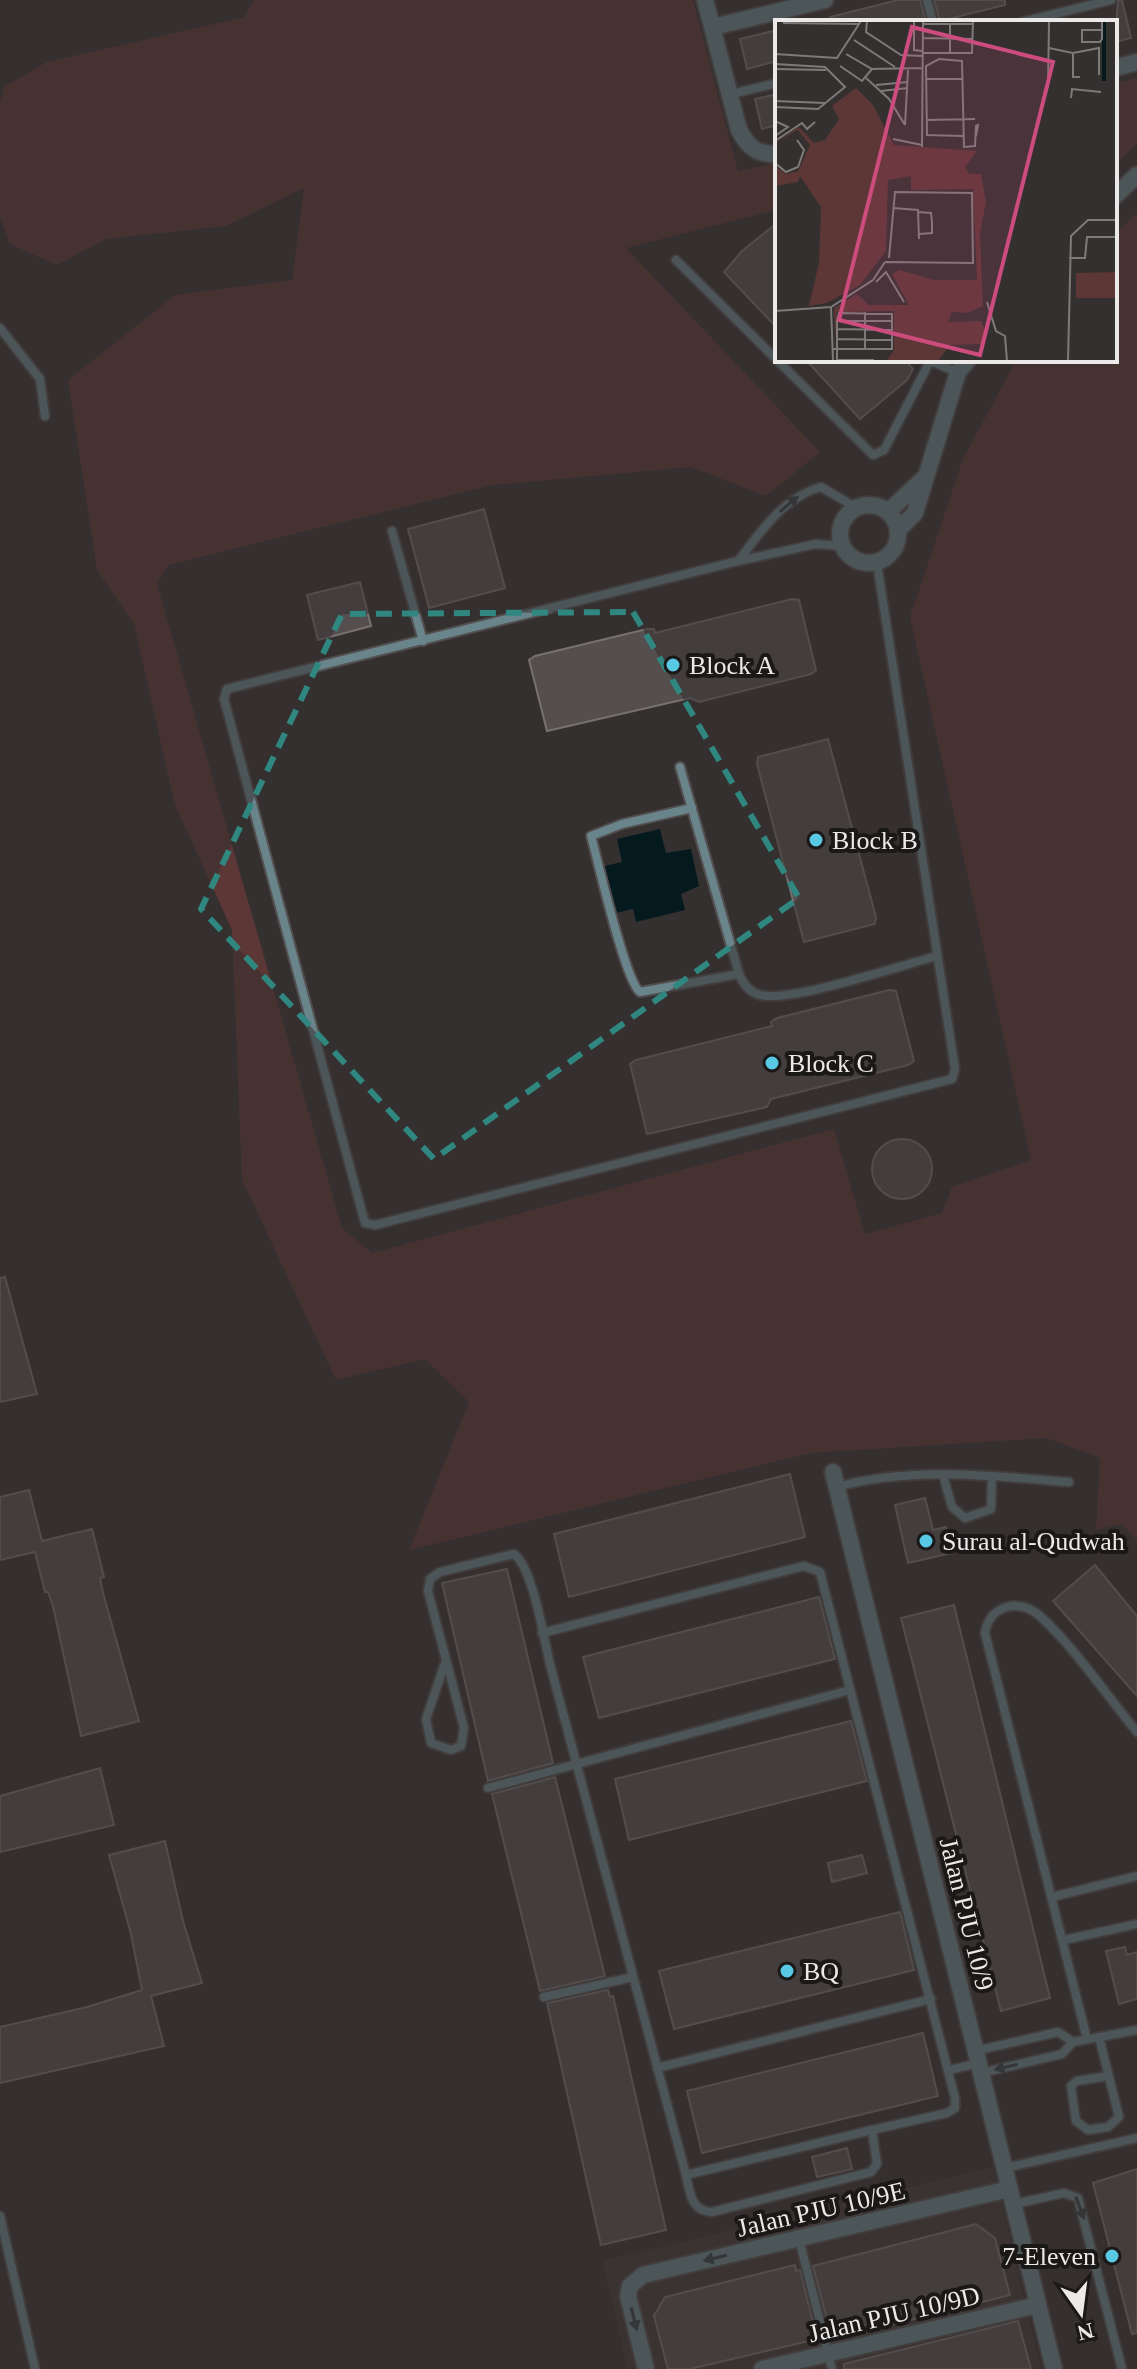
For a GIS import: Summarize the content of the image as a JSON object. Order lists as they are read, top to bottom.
{
  "streets": {
    "street": ["Jalan PJU 10/9", "Jalan PJU 10/9E", "Jalan PJU 10/9D"]
  },
  "crossings": [
    ["Jalan PJU 10/9", "Jalan PJU 10/9E"],
    ["Jalan PJU 10/9", "Jalan PJU 10/9D"]
  ],
  "places": [
    "Block A",
    "Block B",
    "Block C",
    "Surau al-Qudwah",
    "BQ",
    "7-Eleven"
  ],
  "north": "bottom"
}
